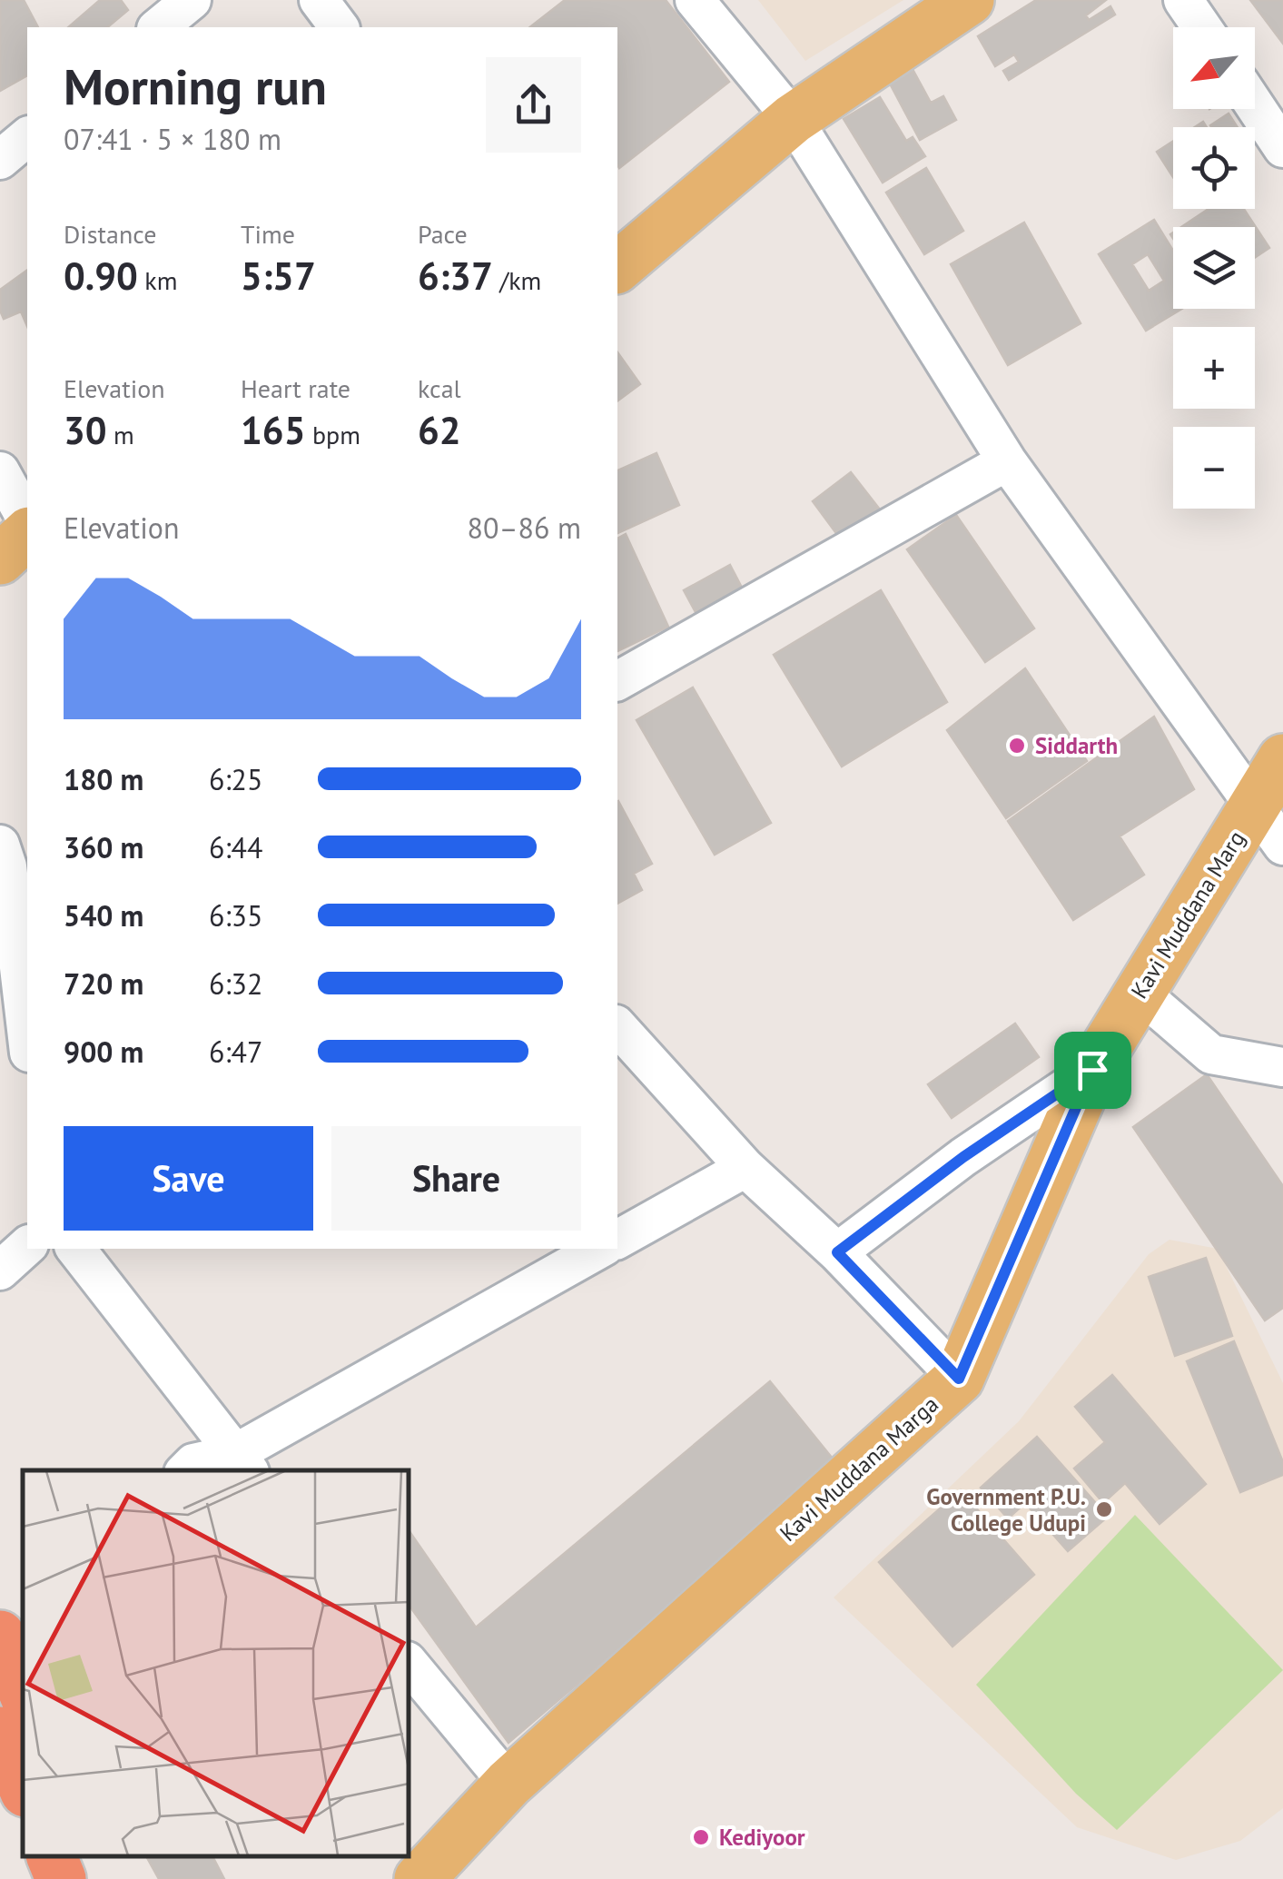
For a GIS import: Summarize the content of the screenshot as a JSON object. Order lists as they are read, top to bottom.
{
  "streets": {
    "main road": ["Kavi Muddana Marg", "Kavi Muddana Marga"]
  },
  "crossings": [
    ["Kavi Muddana Marg", "Kavi Muddana Marga"]
  ],
  "places": ["Siddarth", "Government P.U. College Udupi", "Kediyoor"],
  "north": "bottom left",
  "page": {
    "map_buttons": ["+", "−"],
    "heading": ["Morning run", "07:41 · 5 × 180 m"],
    "stats": [
      ["Distance", "0.90 km"],
      ["Time", "5:57"],
      ["Pace", "6:37 /km"],
      ["Elevation", "30 m"],
      ["Heart rate", "165 bpm"],
      ["kcal", "62"]
    ],
    "chart": ["Elevation", "80–86 m"],
    "list": [
      {
        "name": "180 m",
        "note": "6:25"
      },
      {
        "name": "360 m",
        "note": "6:44"
      },
      {
        "name": "540 m",
        "note": "6:35"
      },
      {
        "name": "720 m",
        "note": "6:32"
      },
      {
        "name": "900 m",
        "note": "6:47"
      }
    ],
    "buttons": ["Save", "Share"]
  }
}
